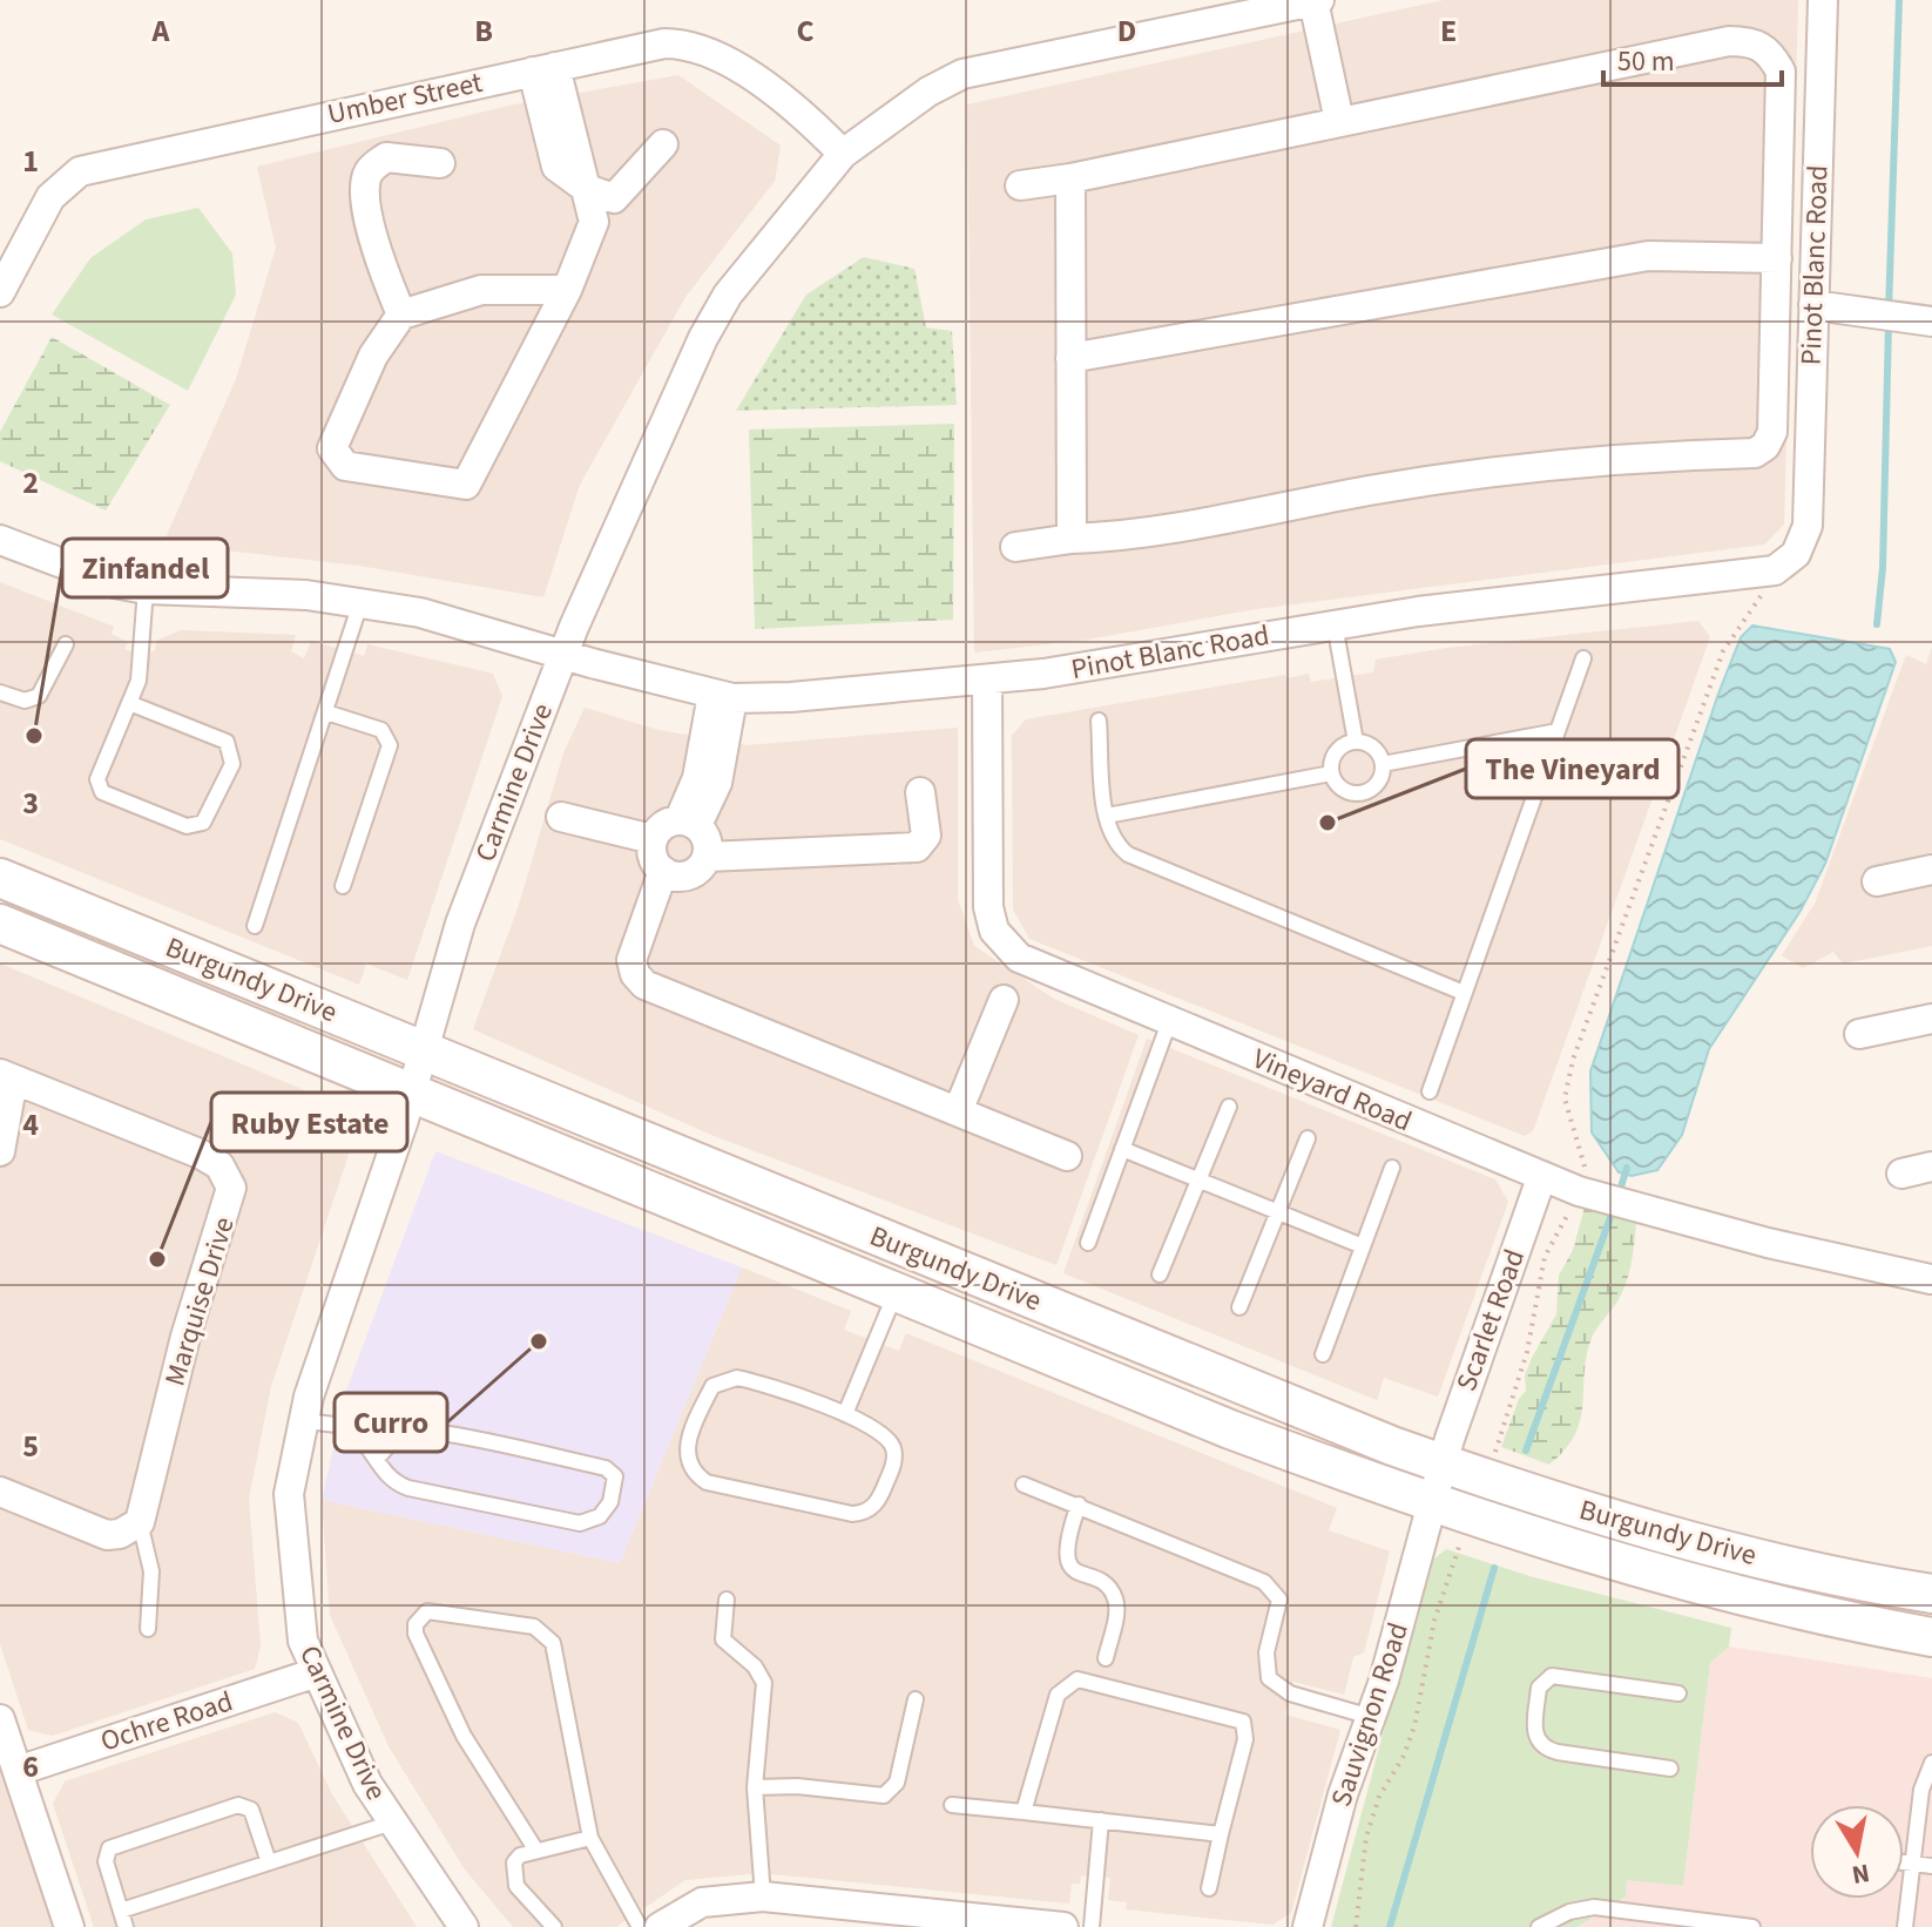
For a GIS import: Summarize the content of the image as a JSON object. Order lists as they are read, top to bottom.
{
  "streets": {
    "main road": ["Burgundy Drive"],
    "street": [
      "Umber Street",
      "Pinot Blanc Road",
      "Carmine Drive",
      "Vineyard Road",
      "Marquise Drive",
      "Scarlet Road",
      "Sauvignon Road",
      "Ochre Road"
    ]
  },
  "crossings": [
    ["Umber Street", "Carmine Drive"],
    ["Pinot Blanc Road", "Carmine Drive"],
    ["Pinot Blanc Road", "Vineyard Road"],
    ["Carmine Drive", "Burgundy Drive"],
    ["Carmine Drive", "Ochre Road"],
    ["Burgundy Drive", "Scarlet Road"],
    ["Burgundy Drive", "Sauvignon Road"],
    ["Vineyard Road", "Scarlet Road"],
    ["Scarlet Road", "Sauvignon Road"]
  ],
  "places": [
    "Zinfandel",
    "The Vineyard",
    "Ruby Estate",
    "Curro"
  ],
  "scale_bar": "50 m",
  "north": "bottom",
  "grid": {
    "columns": [
      "A",
      "B",
      "C",
      "D",
      "E"
    ],
    "rows": [
      "1",
      "2",
      "3",
      "4",
      "5",
      "6"
    ]
  }
}
